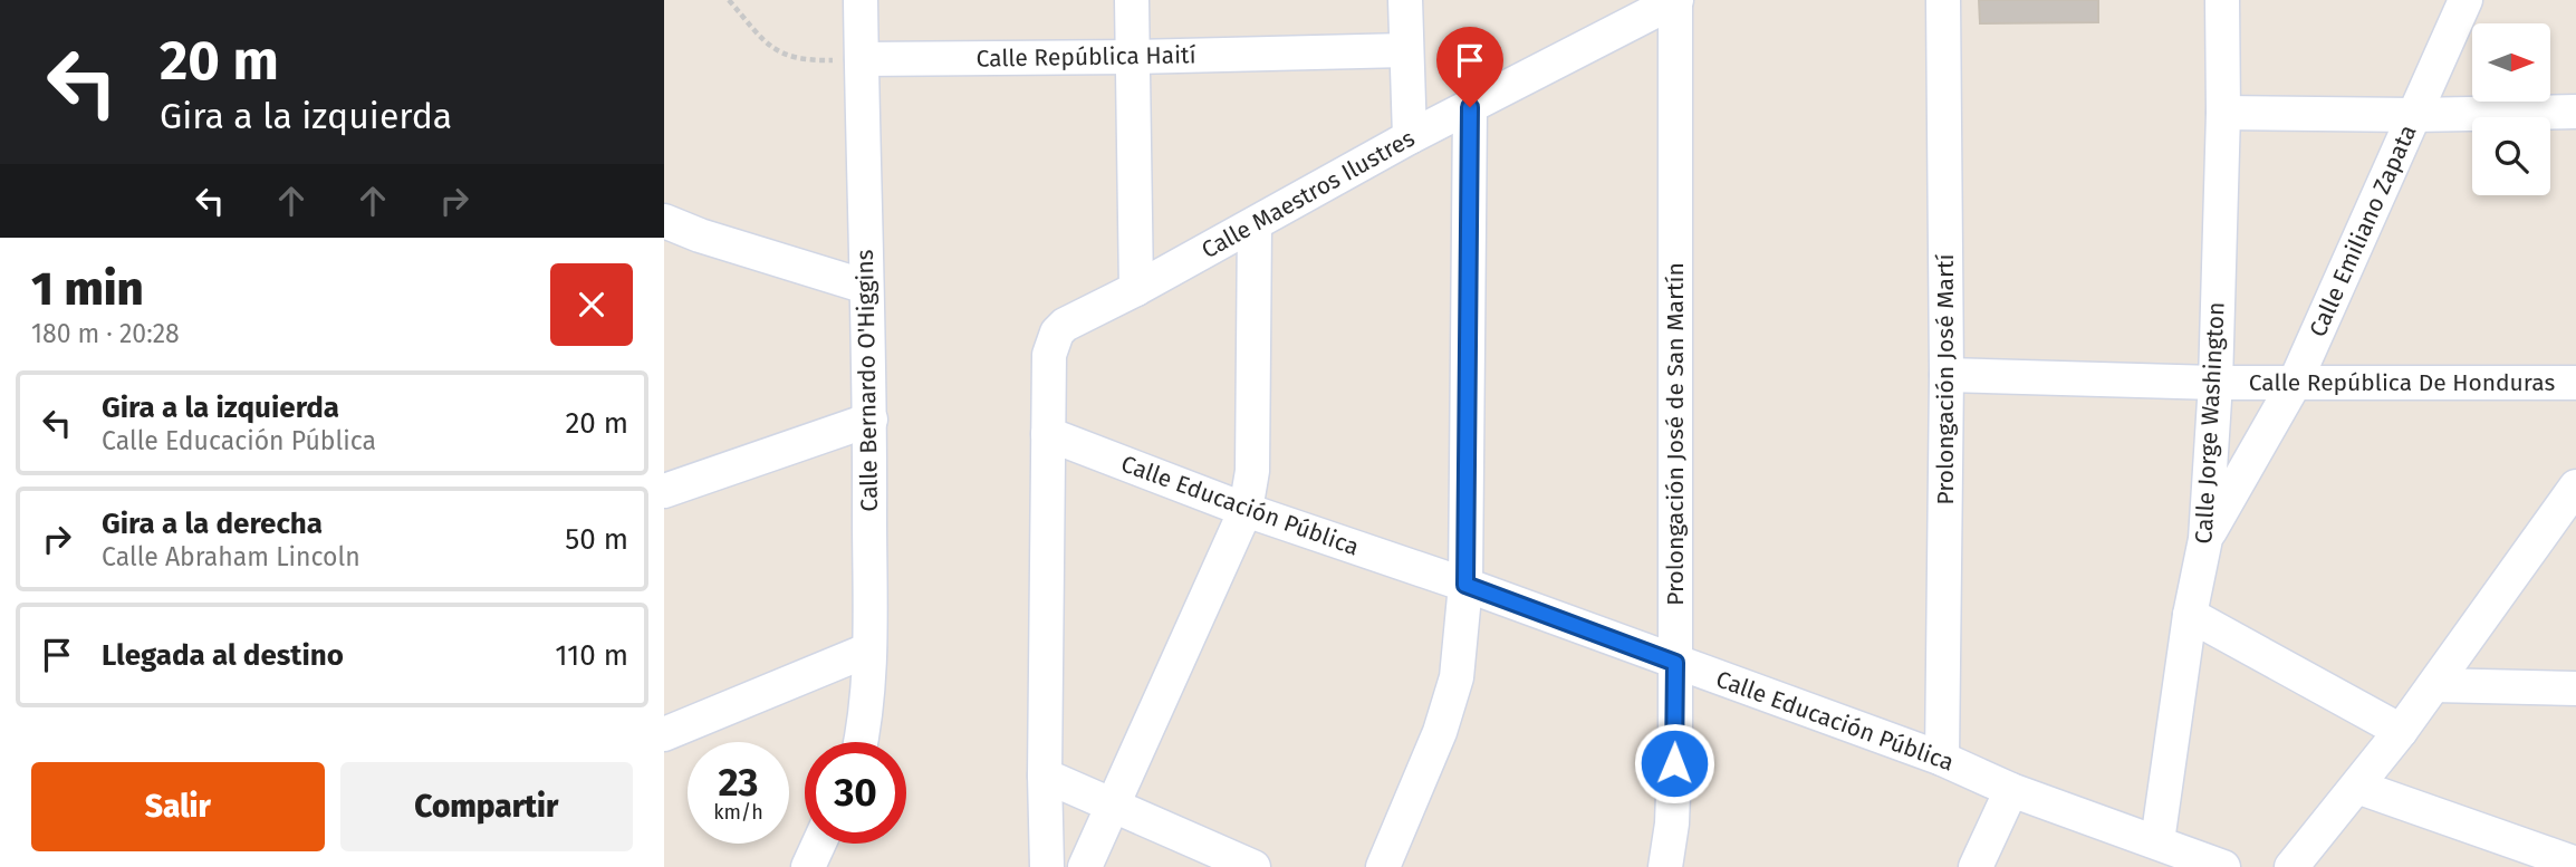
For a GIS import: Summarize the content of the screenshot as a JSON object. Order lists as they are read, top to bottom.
{
  "streets": {
    "street": [
      "Calle República Haití",
      "Calle Maestros Ilustres",
      "Calle Emiliano Zapata",
      "Prolongación José Martí",
      "Calle Bernardo O'Higgins",
      "Calle República De Honduras",
      "Calle Jorge Washington",
      "Prolongación José de San Martín",
      "Calle Educación Pública"
    ]
  },
  "crossings": [
    ["Calle República Haití", "Calle Bernardo O'Higgins"],
    ["Calle Maestros Ilustres", "Prolongación José de San Martín"],
    ["Calle Maestros Ilustres", "Calle Educación Pública"],
    ["Calle Emiliano Zapata", "Calle República De Honduras"],
    ["Calle Emiliano Zapata", "Calle Jorge Washington"],
    ["Prolongación José Martí", "Calle República De Honduras"],
    ["Prolongación José Martí", "Calle Educación Pública"],
    ["Calle República De Honduras", "Calle Jorge Washington"],
    ["Calle Jorge Washington", "Calle Educación Pública"],
    ["Prolongación José de San Martín", "Calle Educación Pública"]
  ],
  "north": "right",
  "page": {
    "turn": ["20 m", "Gira a la izquierda"],
    "heading": ["1 min", "180 m · 20:28"],
    "list": [
      {
        "name": "Gira a la izquierda",
        "note": "Calle Educación Pública",
        "value": "20 m"
      },
      {
        "name": "Gira a la derecha",
        "note": "Calle Abraham Lincoln",
        "value": "50 m"
      },
      {
        "name": "Llegada al destino",
        "value": "110 m"
      }
    ],
    "speed": "23 km/h",
    "limit": "30",
    "buttons": ["Salir", "Compartir"]
  }
}
